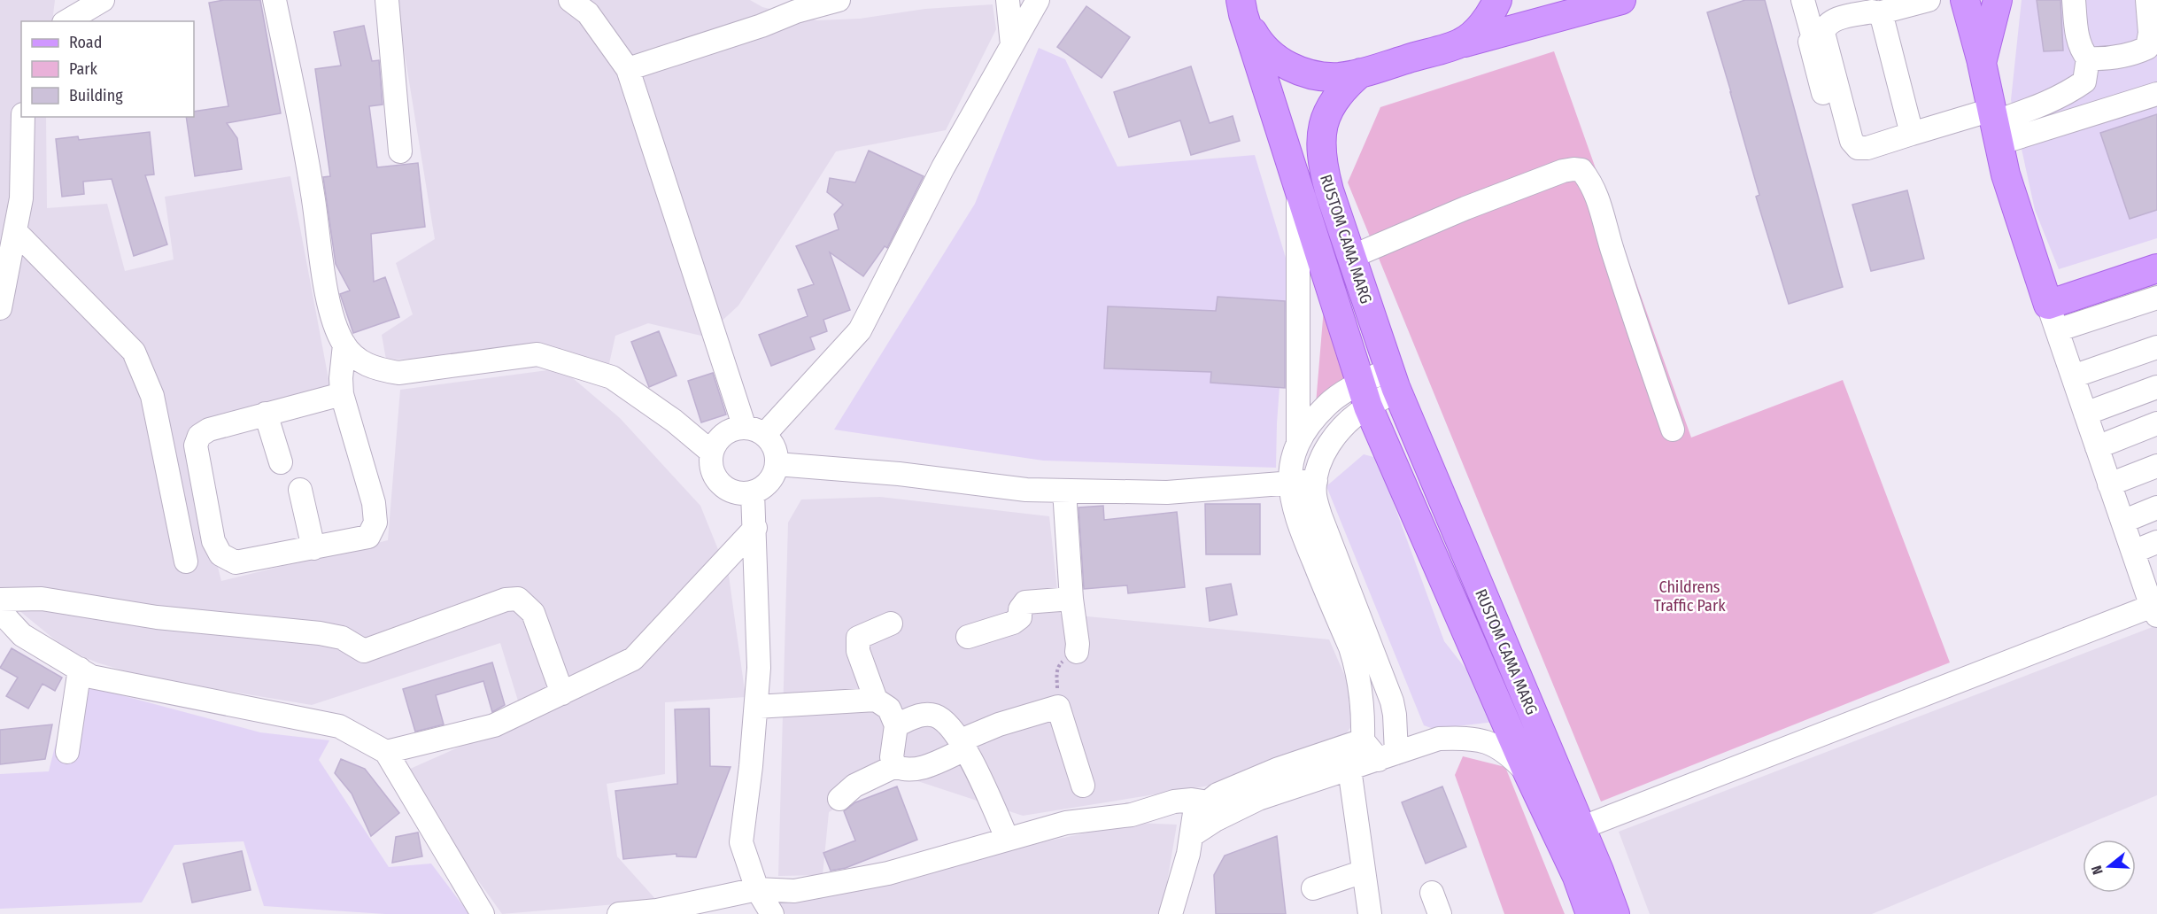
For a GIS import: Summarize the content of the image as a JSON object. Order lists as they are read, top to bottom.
{
  "streets": {
    "main road": ["RUSTOM CAMA MARG"]
  },
  "parks": ["Childrens Traffic Park"],
  "legend": ["Road", "Park", "Building"],
  "north": "left"
}
